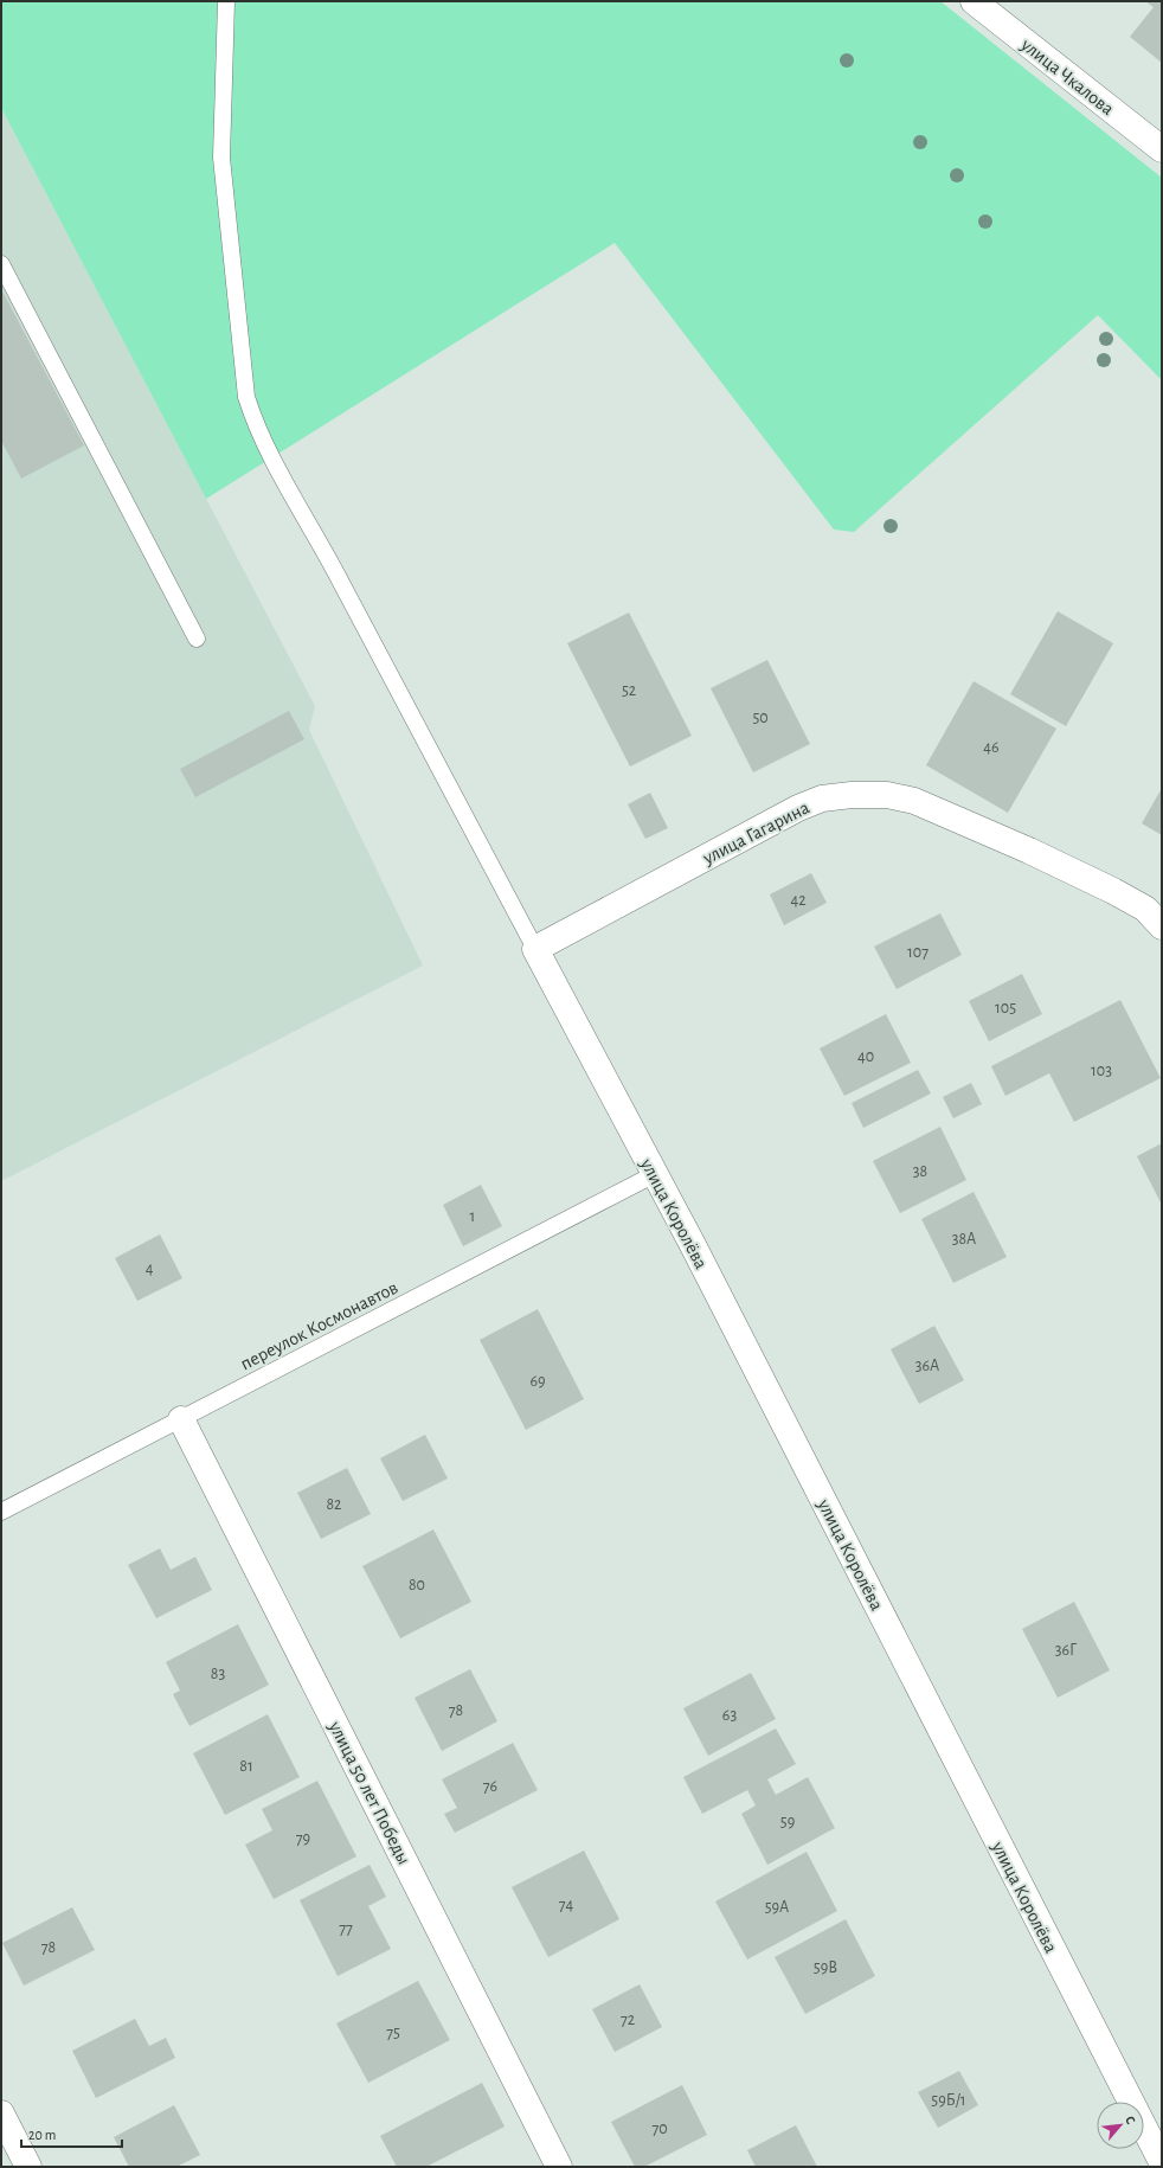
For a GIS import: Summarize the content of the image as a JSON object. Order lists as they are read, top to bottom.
{
  "streets": {
    "street": [
      "улица Чкалова",
      "улица Гагарина",
      "улица Королёва",
      "улица 50 лет Победы"
    ],
    "lane": ["переулок Космонавтов"]
  },
  "crossings": [
    ["улица Гагарина", "улица Королёва"],
    ["улица Королёва", "переулок Космонавтов"],
    ["переулок Космонавтов", "улица 50 лет Победы"]
  ],
  "house_numbers": [
    "52",
    "50",
    "46",
    "42",
    "107",
    "105",
    "40",
    "103",
    "38",
    "1",
    "38А",
    "4",
    "36А",
    "69",
    "82",
    "80",
    "36Г",
    "83",
    "78",
    "63",
    "81",
    "76",
    "59",
    "79",
    "74",
    "59А",
    "77",
    "78",
    "59В",
    "72",
    "75",
    "59Б/1",
    "70"
  ],
  "scale_bar": "20 m",
  "north": "top right"
}
